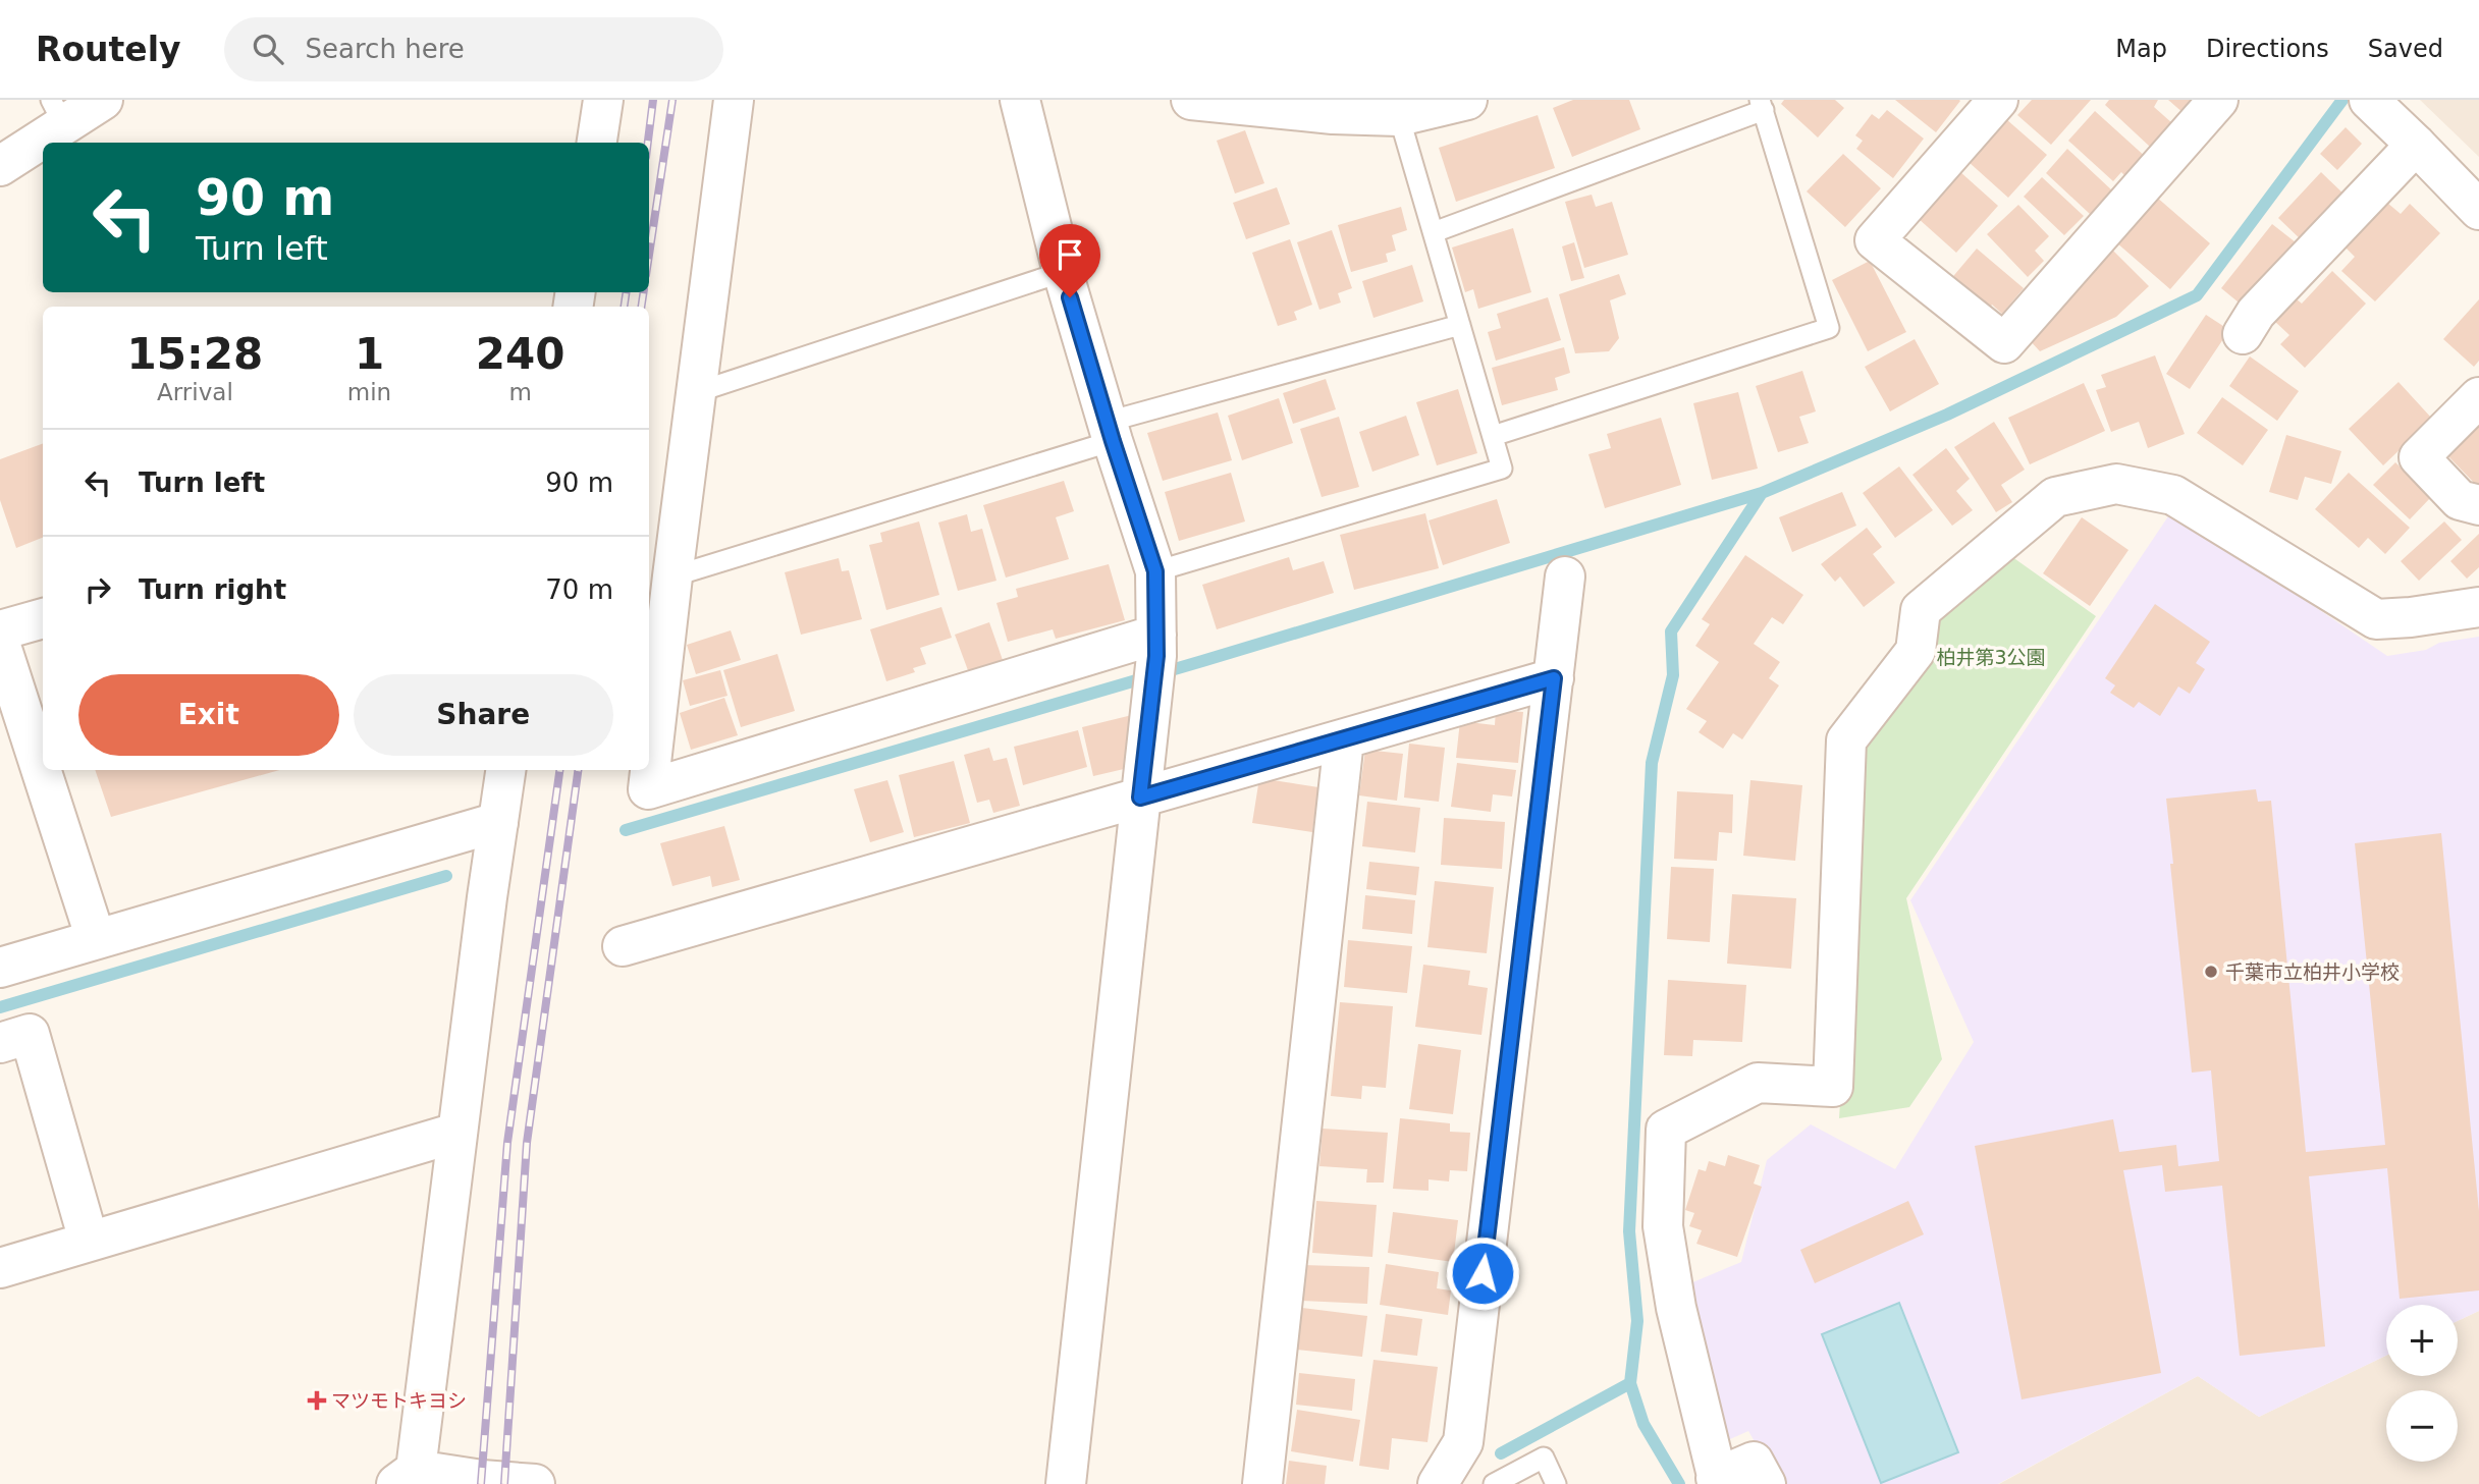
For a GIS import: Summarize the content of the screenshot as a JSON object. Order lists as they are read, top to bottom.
{
  "parks": ["柏井第3公園"],
  "places": {
    "other": ["千葉市立柏井小学校"],
    "health": ["マツモトキヨシ"]
  },
  "page": {
    "header": "Routely",
    "search": "Search here",
    "nav": ["Map", "Directions", "Saved"],
    "turn": ["90 m", "Turn left"],
    "eta": [
      "15:28",
      "Arrival",
      "1",
      "min",
      "240",
      "m"
    ],
    "list": [
      {
        "name": "Turn left",
        "value": "90 m"
      },
      {
        "name": "Turn right",
        "value": "70 m"
      }
    ],
    "buttons": ["Exit", "Share"],
    "map_buttons": ["+", "−"]
  }
}
